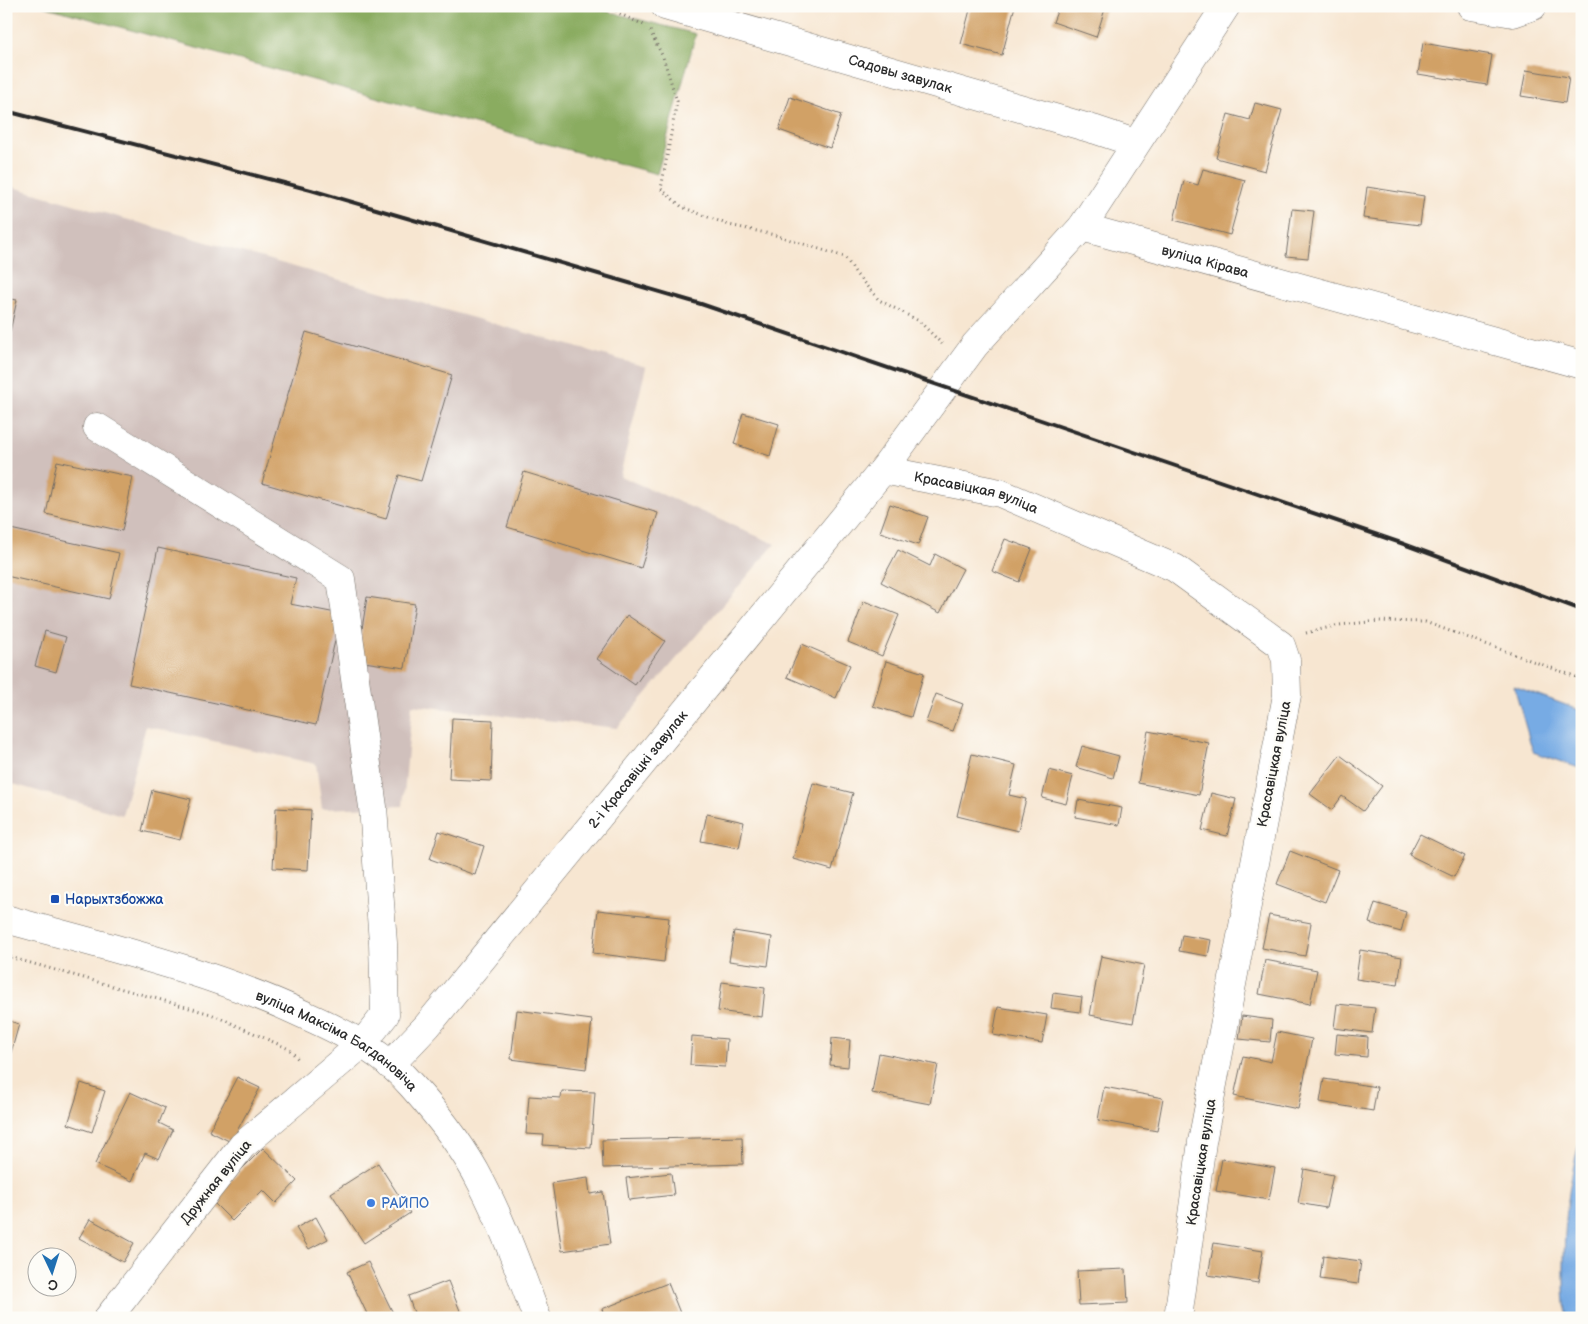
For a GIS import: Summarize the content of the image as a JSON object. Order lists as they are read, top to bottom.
{
  "streets": {
    "street": [
      "Садовы завулак",
      "вуліца Кірава",
      "Красавіцкая вуліца",
      "2-і Красавіцкі завулак",
      "вуліца Максіма Багдановіча",
      "Дружная вуліца"
    ]
  },
  "crossings": [
    ["вуліца Кірава", "2-і Красавіцкі завулак"],
    ["Красавіцкая вуліца", "2-і Красавіцкі завулак"],
    ["2-і Красавіцкі завулак", "вуліца Максіма Багдановіча"],
    ["вуліца Максіма Багдановіча", "Дружная вуліца"]
  ],
  "places": {
    "transit": ["Нарыхтзбожжа"],
    "other": ["РАЙПО"]
  },
  "north": "bottom"
}
